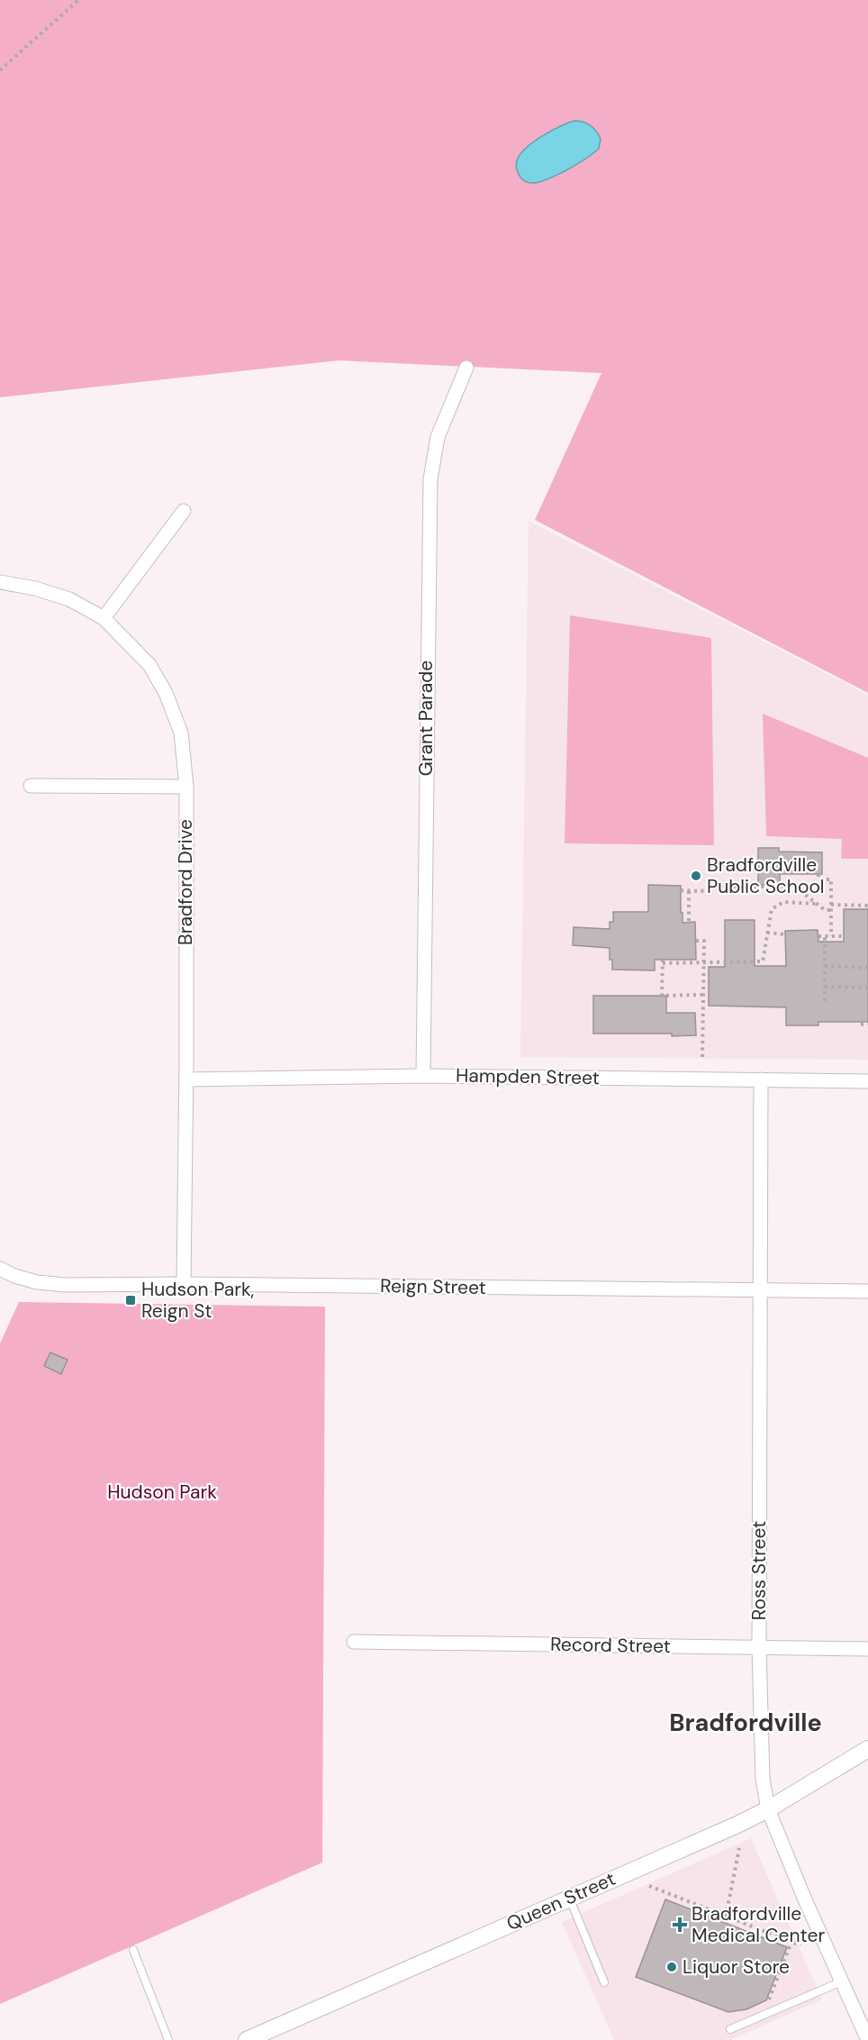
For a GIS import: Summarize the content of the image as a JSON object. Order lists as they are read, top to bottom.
{
  "streets": {
    "street": [
      "Grant Parade",
      "Bradford Drive",
      "Hampden Street",
      "Reign Street",
      "Ross Street",
      "Record Street",
      "Queen Street"
    ]
  },
  "crossings": [
    ["Grant Parade", "Hampden Street"],
    ["Bradford Drive", "Hampden Street"],
    ["Bradford Drive", "Reign Street"],
    ["Hampden Street", "Ross Street"],
    ["Reign Street", "Ross Street"],
    ["Ross Street", "Record Street"],
    ["Ross Street", "Queen Street"]
  ],
  "districts": ["Bradfordville"],
  "parks": ["Hudson Park"],
  "places": {
    "other": ["Bradfordville Public School", "Liquor Store"],
    "transit": ["Hudson Park, Reign St"],
    "health": ["Bradfordville Medical Center"]
  }
}
